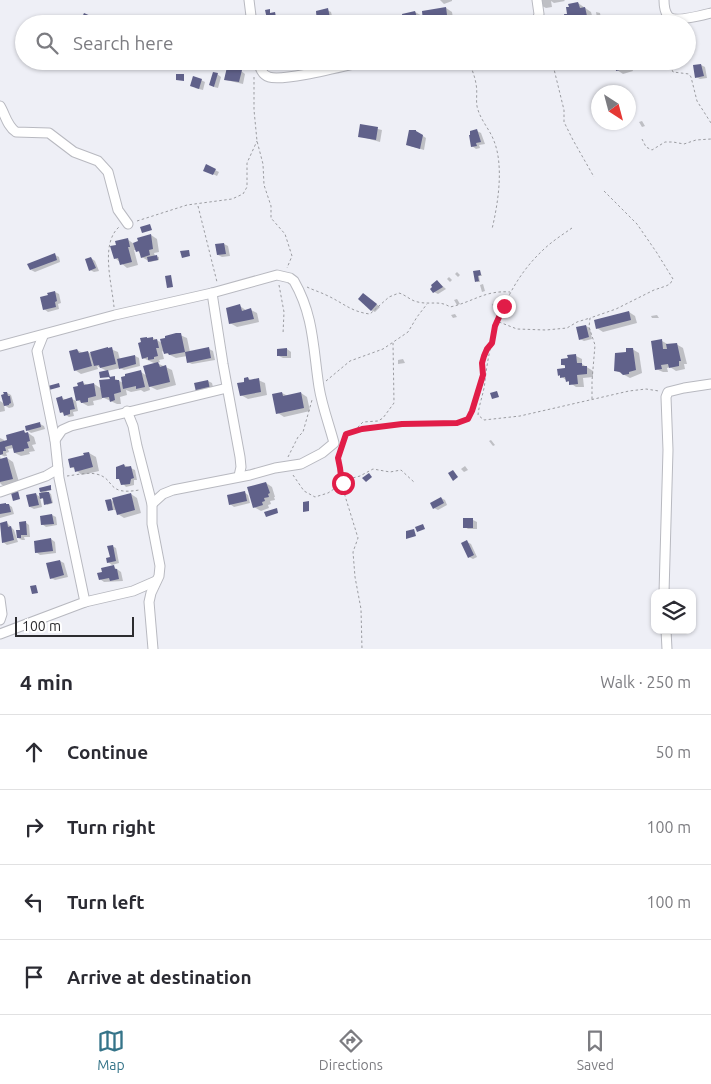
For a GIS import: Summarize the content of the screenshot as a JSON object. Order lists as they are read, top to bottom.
{
  "scale_bar": "100 m",
  "north": "bottom right",
  "page": {
    "search": "Search here",
    "scale": "100 m",
    "heading": ["4 min", "Walk · 250 m"],
    "list": [
      ["Continue", "50 m"],
      ["Turn right", "100 m"],
      ["Turn left", "100 m"],
      "Arrive at destination"
    ],
    "nav": ["Map", "Directions", "Saved"]
  }
}
